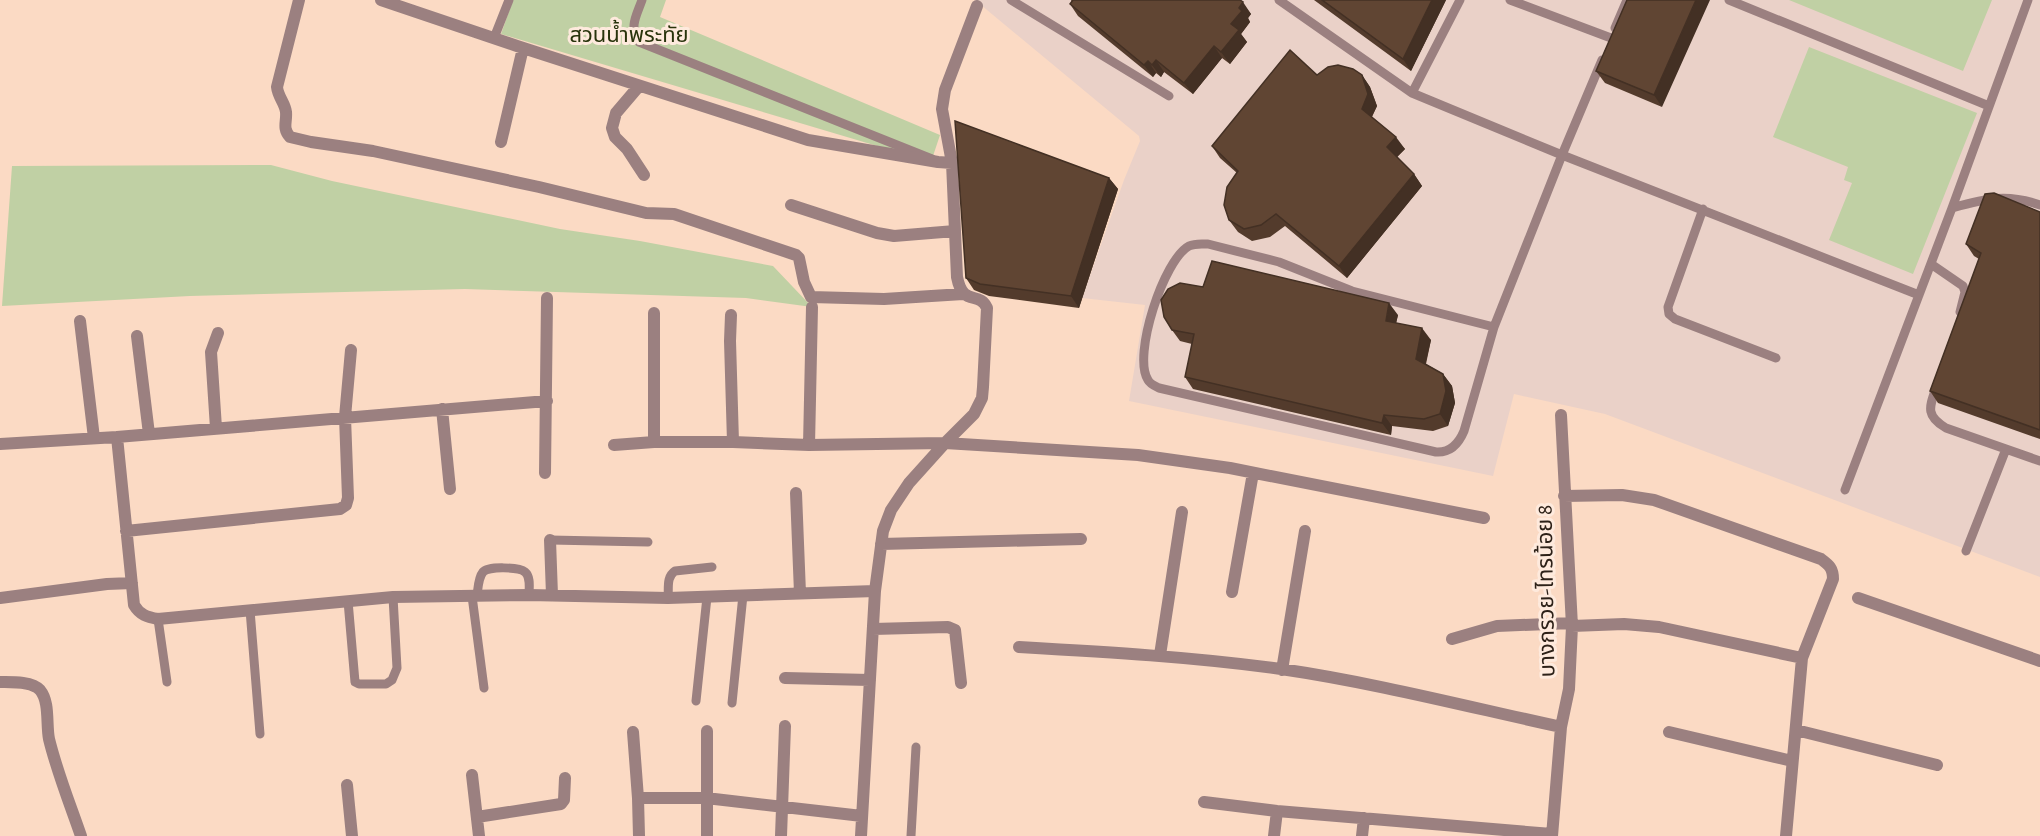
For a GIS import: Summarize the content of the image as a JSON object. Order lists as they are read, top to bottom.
{
  "streets": {
    "street": ["บางกรวย-ไทรน้อย 8"]
  },
  "parks": ["สวนน้ำพระทัย"]
}
